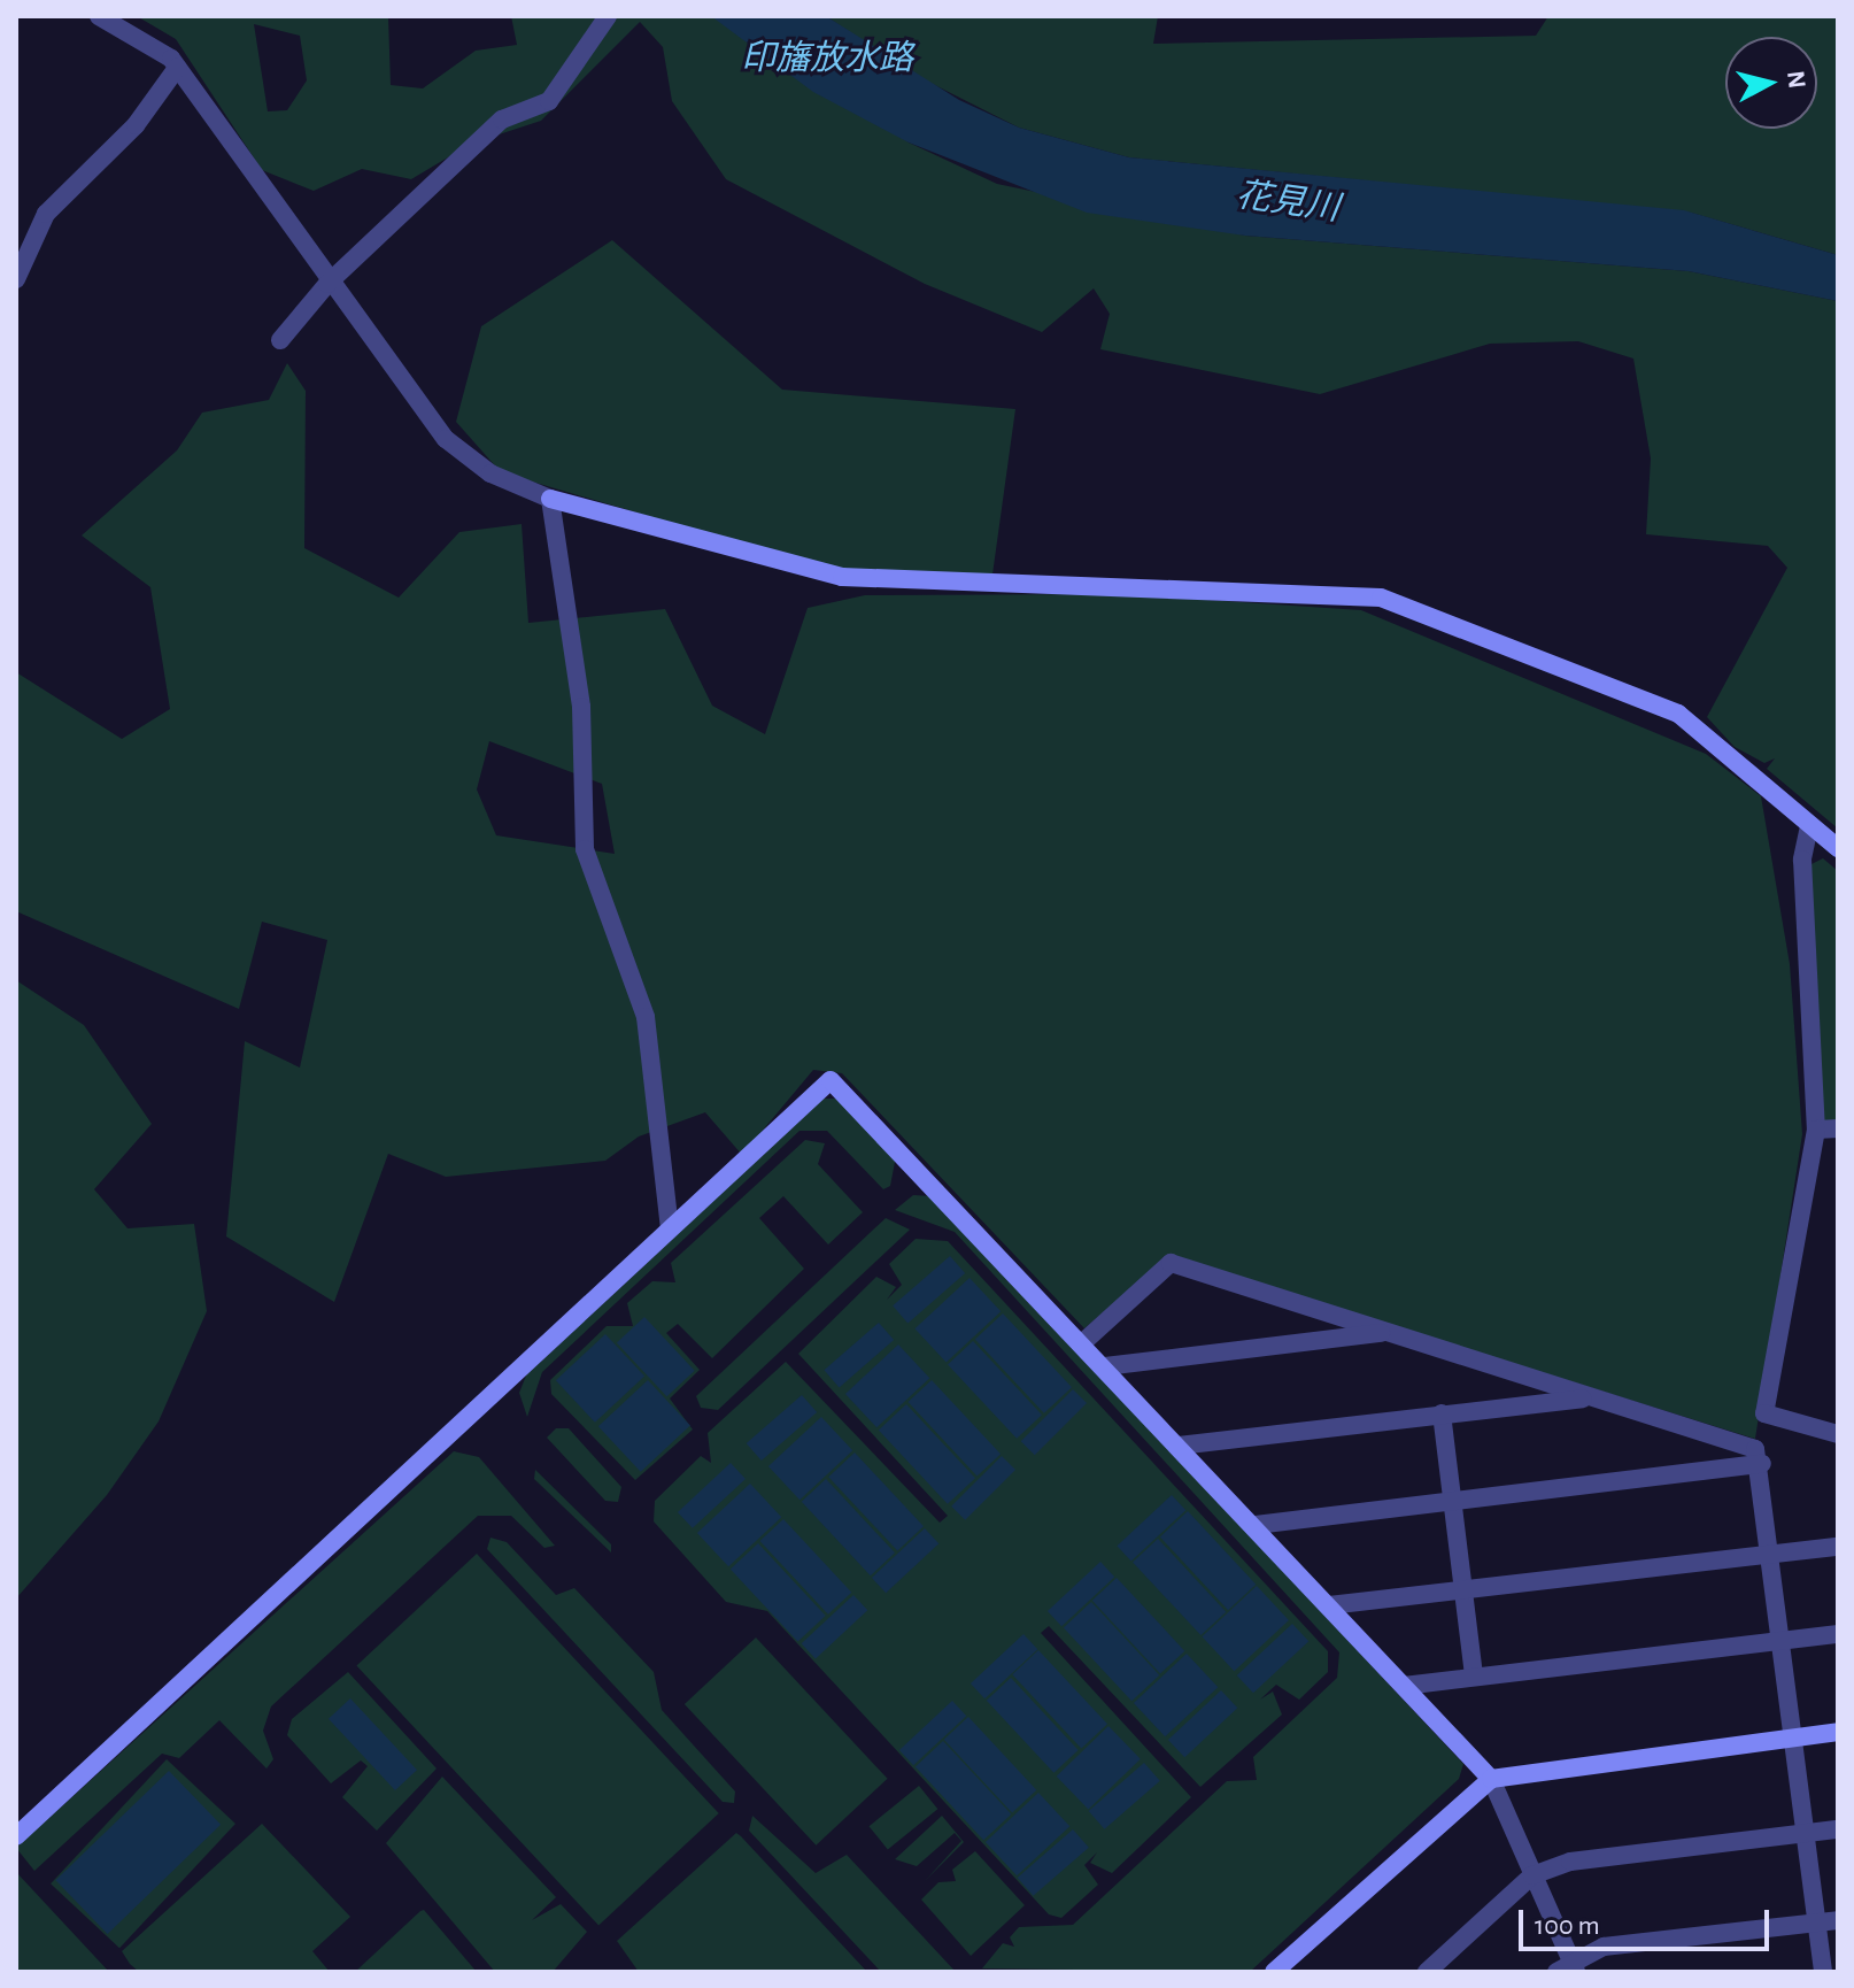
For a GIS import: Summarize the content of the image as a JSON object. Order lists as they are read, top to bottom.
{
  "water": ["印旛放水路", "花見川"],
  "scale_bar": "100 m",
  "north": "right"
}
